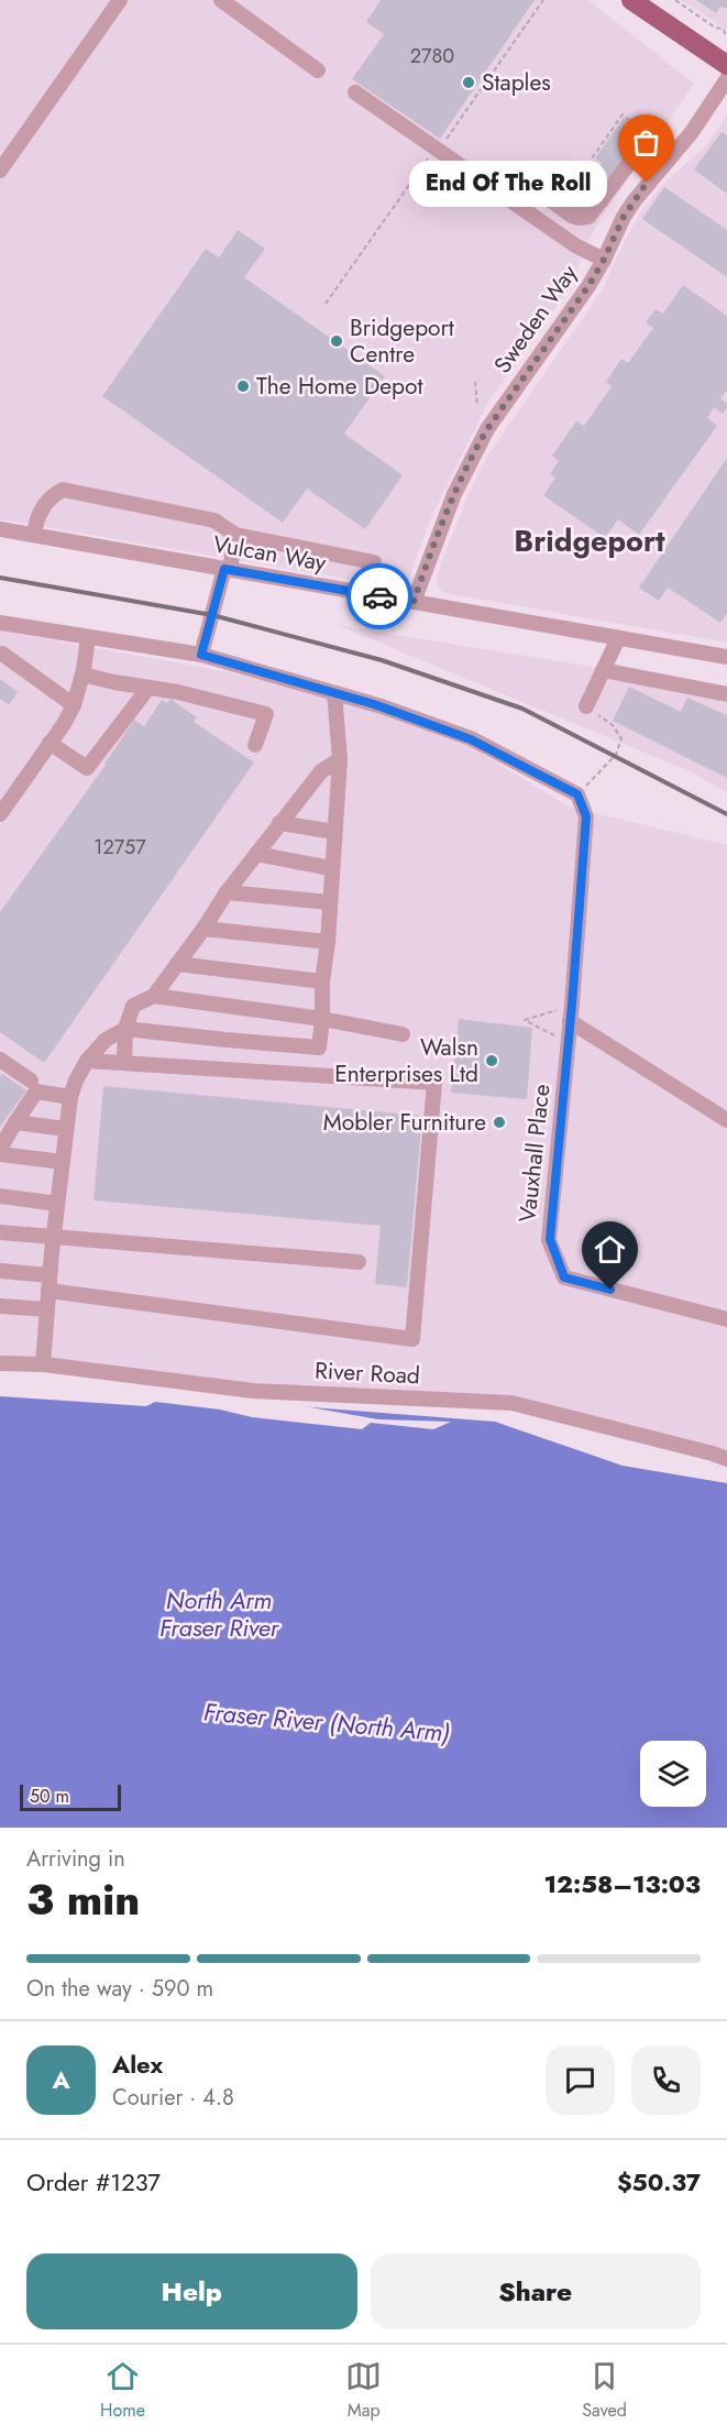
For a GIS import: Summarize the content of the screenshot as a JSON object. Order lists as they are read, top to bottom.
{
  "streets": {
    "street": [
      "Sweden Way",
      "Vulcan Way",
      "Vauxhall Place",
      "River Road"
    ]
  },
  "crossings": [
    ["Sweden Way", "Vulcan Way"]
  ],
  "districts": ["Bridgeport"],
  "water": ["North Arm Fraser River", "Fraser River (North Arm)"],
  "places": [
    "Staples",
    "End Of The Roll",
    "Bridgeport Centre",
    "The Home Depot",
    "Walsn Enterprises Ltd",
    "Mobler Furniture"
  ],
  "house_numbers": ["2780", "12757"],
  "scale_bar": "50 m",
  "page": {
    "bubble": "End Of The Roll",
    "scale": "50 m",
    "heading": ["3 min", "Arriving in", "12:58–13:03"],
    "panel": [
      "Alex",
      "Courier · 4.8",
      "Order #1237",
      "$50.37"
    ],
    "bar": "On the way · 590 m",
    "round": "A",
    "buttons": ["Help", "Share"],
    "tabs": ["Home", "Map", "Saved"]
  }
}
